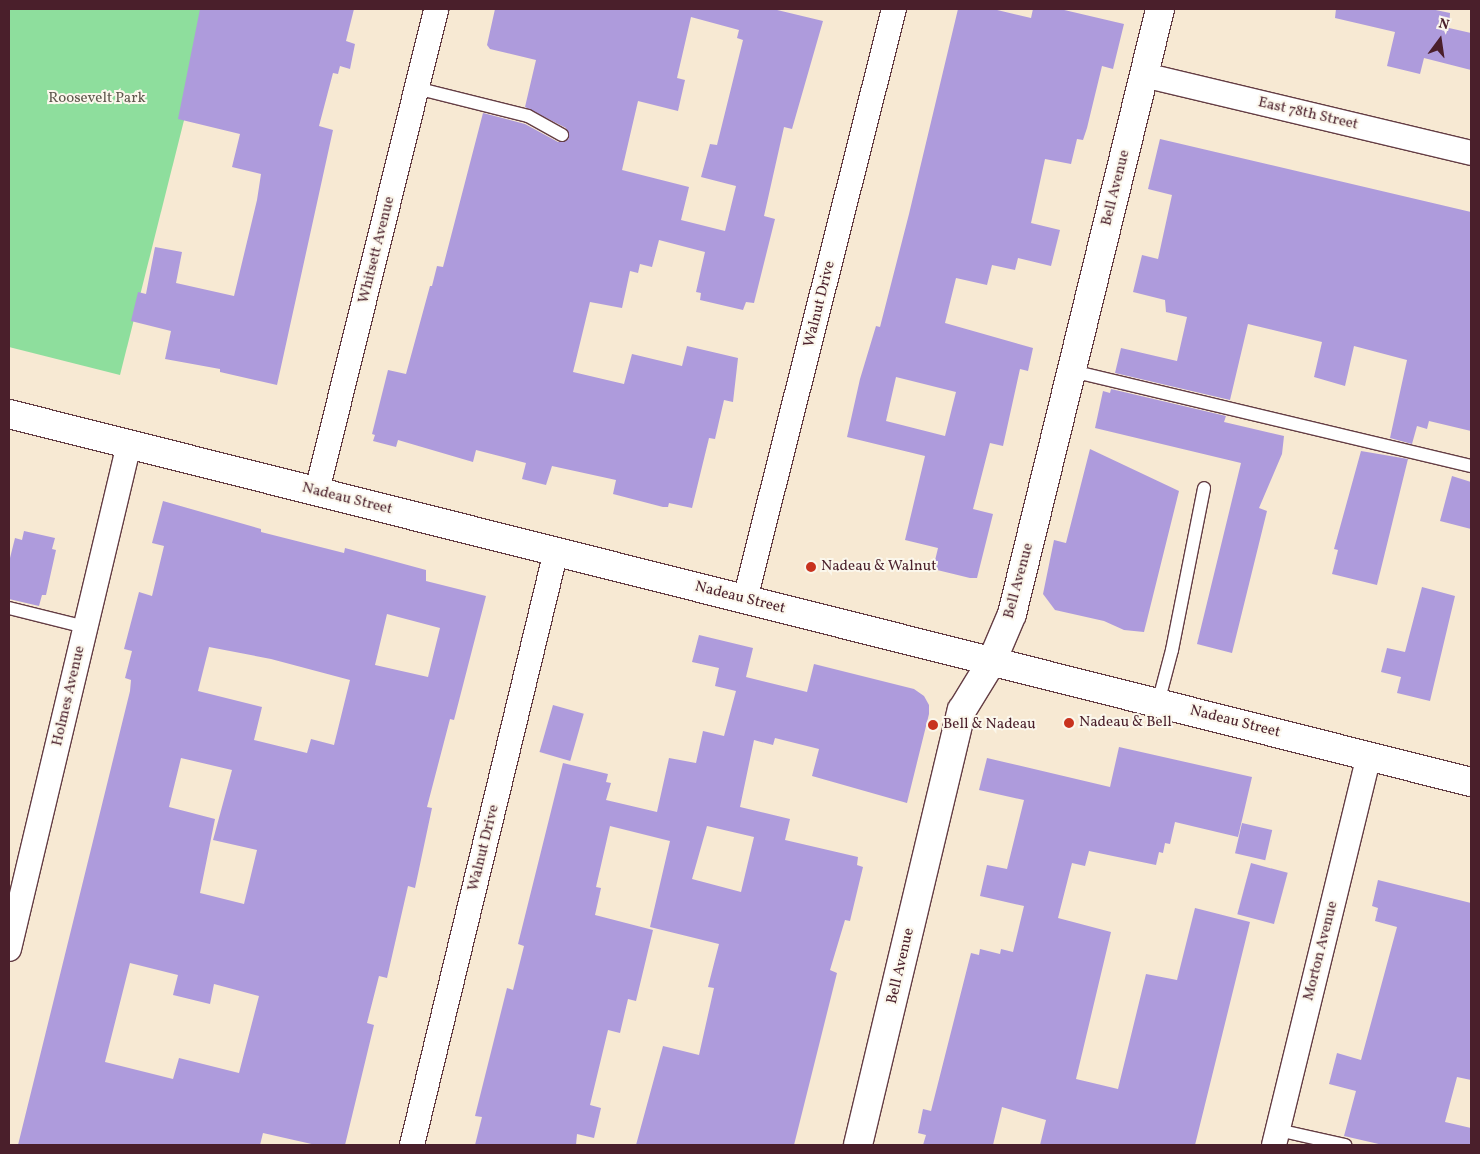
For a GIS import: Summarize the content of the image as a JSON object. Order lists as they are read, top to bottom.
{
  "streets": {
    "main road": ["Bell Avenue", "Nadeau Street"],
    "street": [
      "East 78th Street",
      "Whitsett Avenue",
      "Walnut Drive",
      "Holmes Avenue",
      "Morton Avenue"
    ]
  },
  "crossings": [
    ["East 78th Street", "Bell Avenue"],
    ["Bell Avenue", "Nadeau Street"],
    ["Whitsett Avenue", "Nadeau Street"],
    ["Walnut Drive", "Nadeau Street"],
    ["Nadeau Street", "Holmes Avenue"],
    ["Nadeau Street", "Morton Avenue"]
  ],
  "parks": ["Roosevelt Park"],
  "places": ["Nadeau & Walnut", "Nadeau & Bell", "Bell & Nadeau"],
  "north": "top"
}
